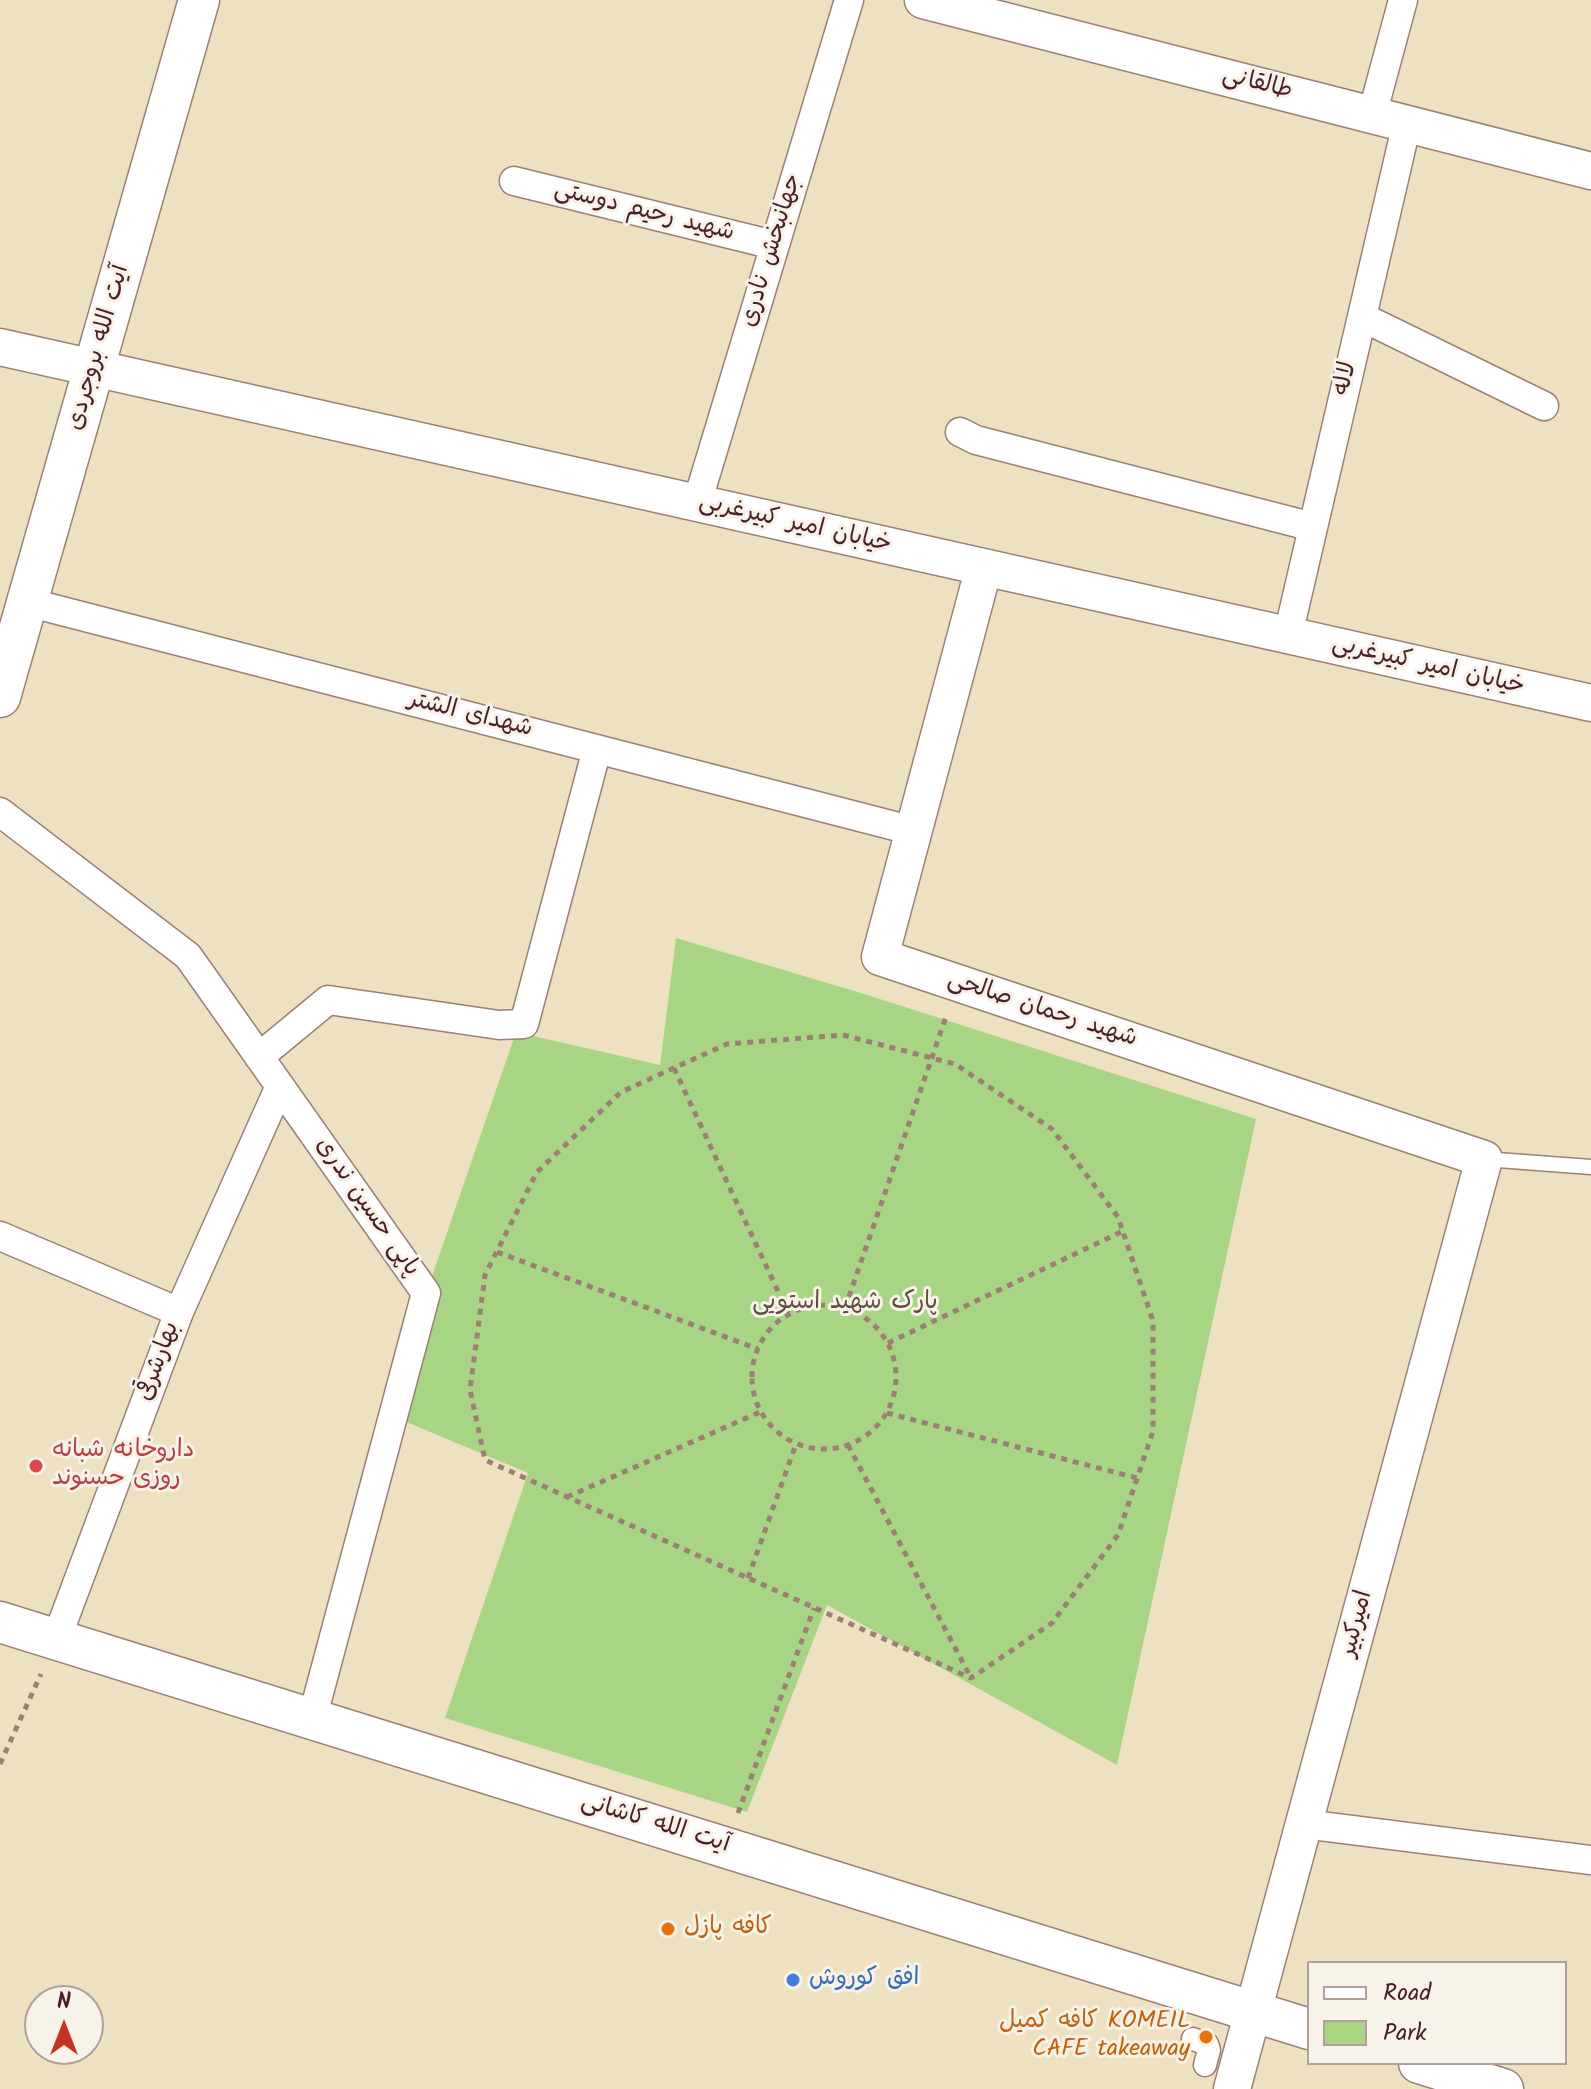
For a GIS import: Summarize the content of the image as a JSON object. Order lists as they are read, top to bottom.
{
  "streets": {
    "main road": ["آیت الله بروجردی", "آیت الله کاشانی"],
    "street": [
      "طالقانی",
      "شهید رحیم دوستی",
      "جهانبخش نادری",
      "لاله",
      "خیابان امیر کبیرغربی",
      "شهدای الشتر",
      "شهید رحمان صالحی",
      "پاپی حسین ندری",
      "بهارشرقی",
      "امیرکبیر"
    ]
  },
  "crossings": [
    ["طالقانی", "لاله"],
    ["شهید رحیم دوستی", "جهانبخش نادری"],
    ["جهانبخش نادری", "خیابان امیر کبیرغربی"],
    ["آیت الله بروجردی", "خیابان امیر کبیرغربی"],
    ["آیت الله بروجردی", "شهدای الشتر"],
    ["لاله", "خیابان امیر کبیرغربی"],
    ["خیابان امیر کبیرغربی", "شهید رحمان صالحی"],
    ["شهدای الشتر", "شهید رحمان صالحی"],
    ["شهید رحمان صالحی", "امیرکبیر"],
    ["پاپی حسین ندری", "آیت الله کاشانی"],
    ["بهارشرقی", "آیت الله کاشانی"],
    ["امیرکبیر", "آیت الله کاشانی"]
  ],
  "parks": ["پارک شهید استویی"],
  "places": [
    "داروخانه شبانه روزی حسنوند",
    "کافه پازل",
    "افق کوروش",
    "کافه کمیل KOMEIL CAFE takeaway"
  ],
  "legend": ["Road", "Park"],
  "north": "top"
}
